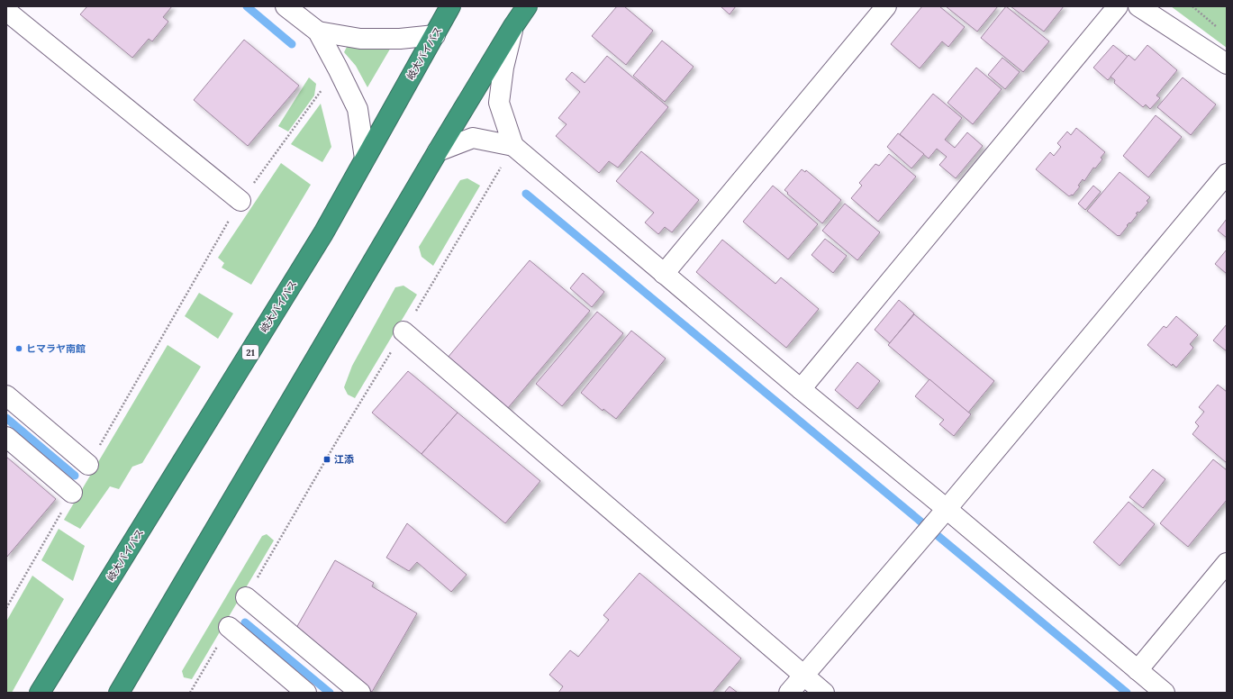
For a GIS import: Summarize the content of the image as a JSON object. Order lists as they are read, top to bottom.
{
  "streets": {
    "highway": ["岐大バイパス", "21"]
  },
  "places": {
    "other": ["ヒマラヤ南館"],
    "transit": ["江添"]
  }
}
